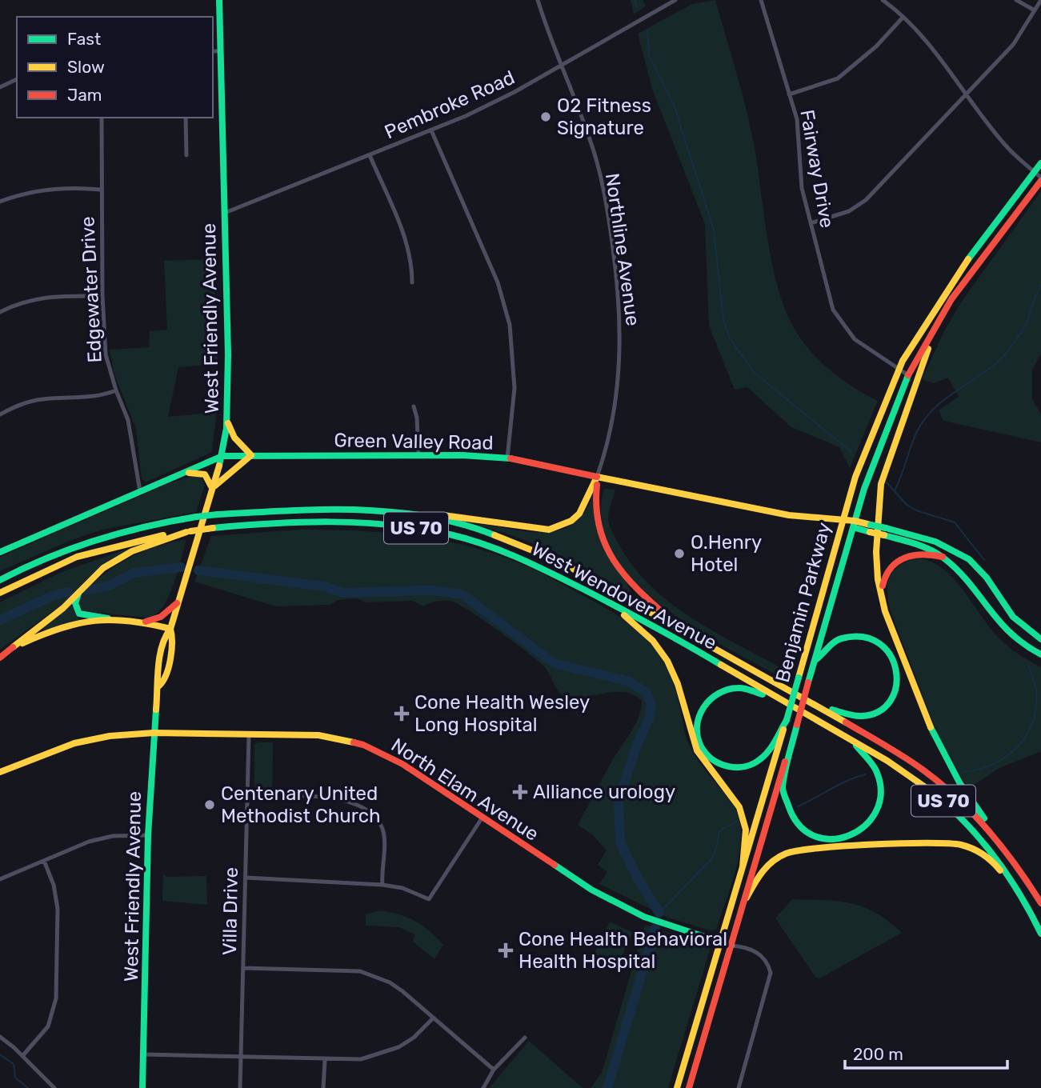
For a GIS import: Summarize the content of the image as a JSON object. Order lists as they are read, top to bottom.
{
  "streets": {
    "main road": [
      "West Friendly Avenue",
      "Green Valley Road",
      "US 70",
      "West Wendover Avenue",
      "Benjamin Parkway",
      "North Elam Avenue"
    ],
    "street": [
      "Pembroke Road",
      "Fairway Drive",
      "Northline Avenue",
      "Edgewater Drive",
      "Villa Drive"
    ]
  },
  "crossings": [
    ["Pembroke Road", "Northline Avenue"],
    ["Pembroke Road", "West Friendly Avenue"],
    ["Fairway Drive", "Benjamin Parkway"],
    ["Northline Avenue", "Green Valley Road"],
    ["Edgewater Drive", "Green Valley Road"],
    ["West Friendly Avenue", "Green Valley Road"],
    ["West Friendly Avenue", "North Elam Avenue"],
    ["Green Valley Road", "Benjamin Parkway"],
    ["Benjamin Parkway", "North Elam Avenue"],
    ["North Elam Avenue", "Villa Drive"]
  ],
  "places": {
    "other": ["O2 Fitness Signature", "O.Henry Hotel", "Centenary United Methodist Church"],
    "health": ["Cone Health Wesley Long Hospital", "Alliance urology", "Cone Health Behavioral Health Hospital"]
  },
  "legend": ["Fast", "Slow", "Jam"],
  "scale_bar": "200 m"
}
